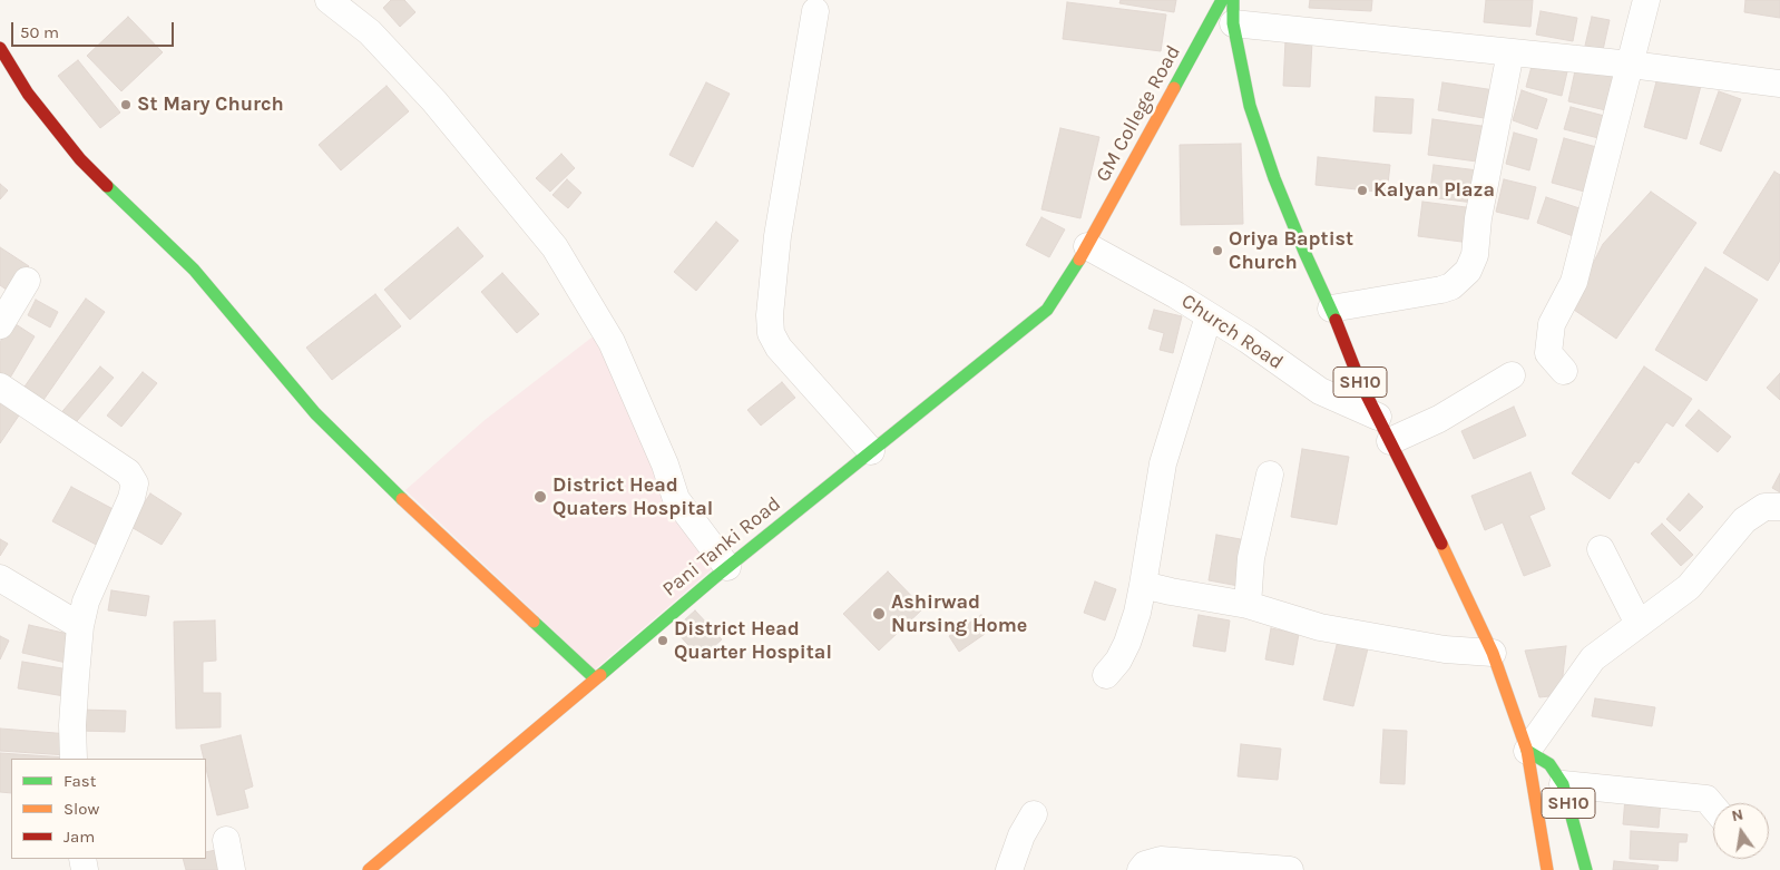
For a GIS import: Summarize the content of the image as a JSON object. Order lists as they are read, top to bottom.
{
  "streets": {
    "street": [
      "GM College Road",
      "Church Road",
      "SH10",
      "Pani Tanki Road"
    ]
  },
  "crossings": [
    ["GM College Road", "Church Road"],
    ["GM College Road", "Pani Tanki Road"],
    ["Church Road", "SH10"],
    ["Church Road", "Pani Tanki Road"]
  ],
  "places": [
    "St Mary Church",
    "Kalyan Plaza",
    "Oriya Baptist Church",
    "District Head Quaters Hospital",
    "Ashirwad Nursing Home",
    "District Head Quarter Hospital"
  ],
  "legend": ["Fast", "Slow", "Jam"],
  "scale_bar": "50 m",
  "north": "top"
}
